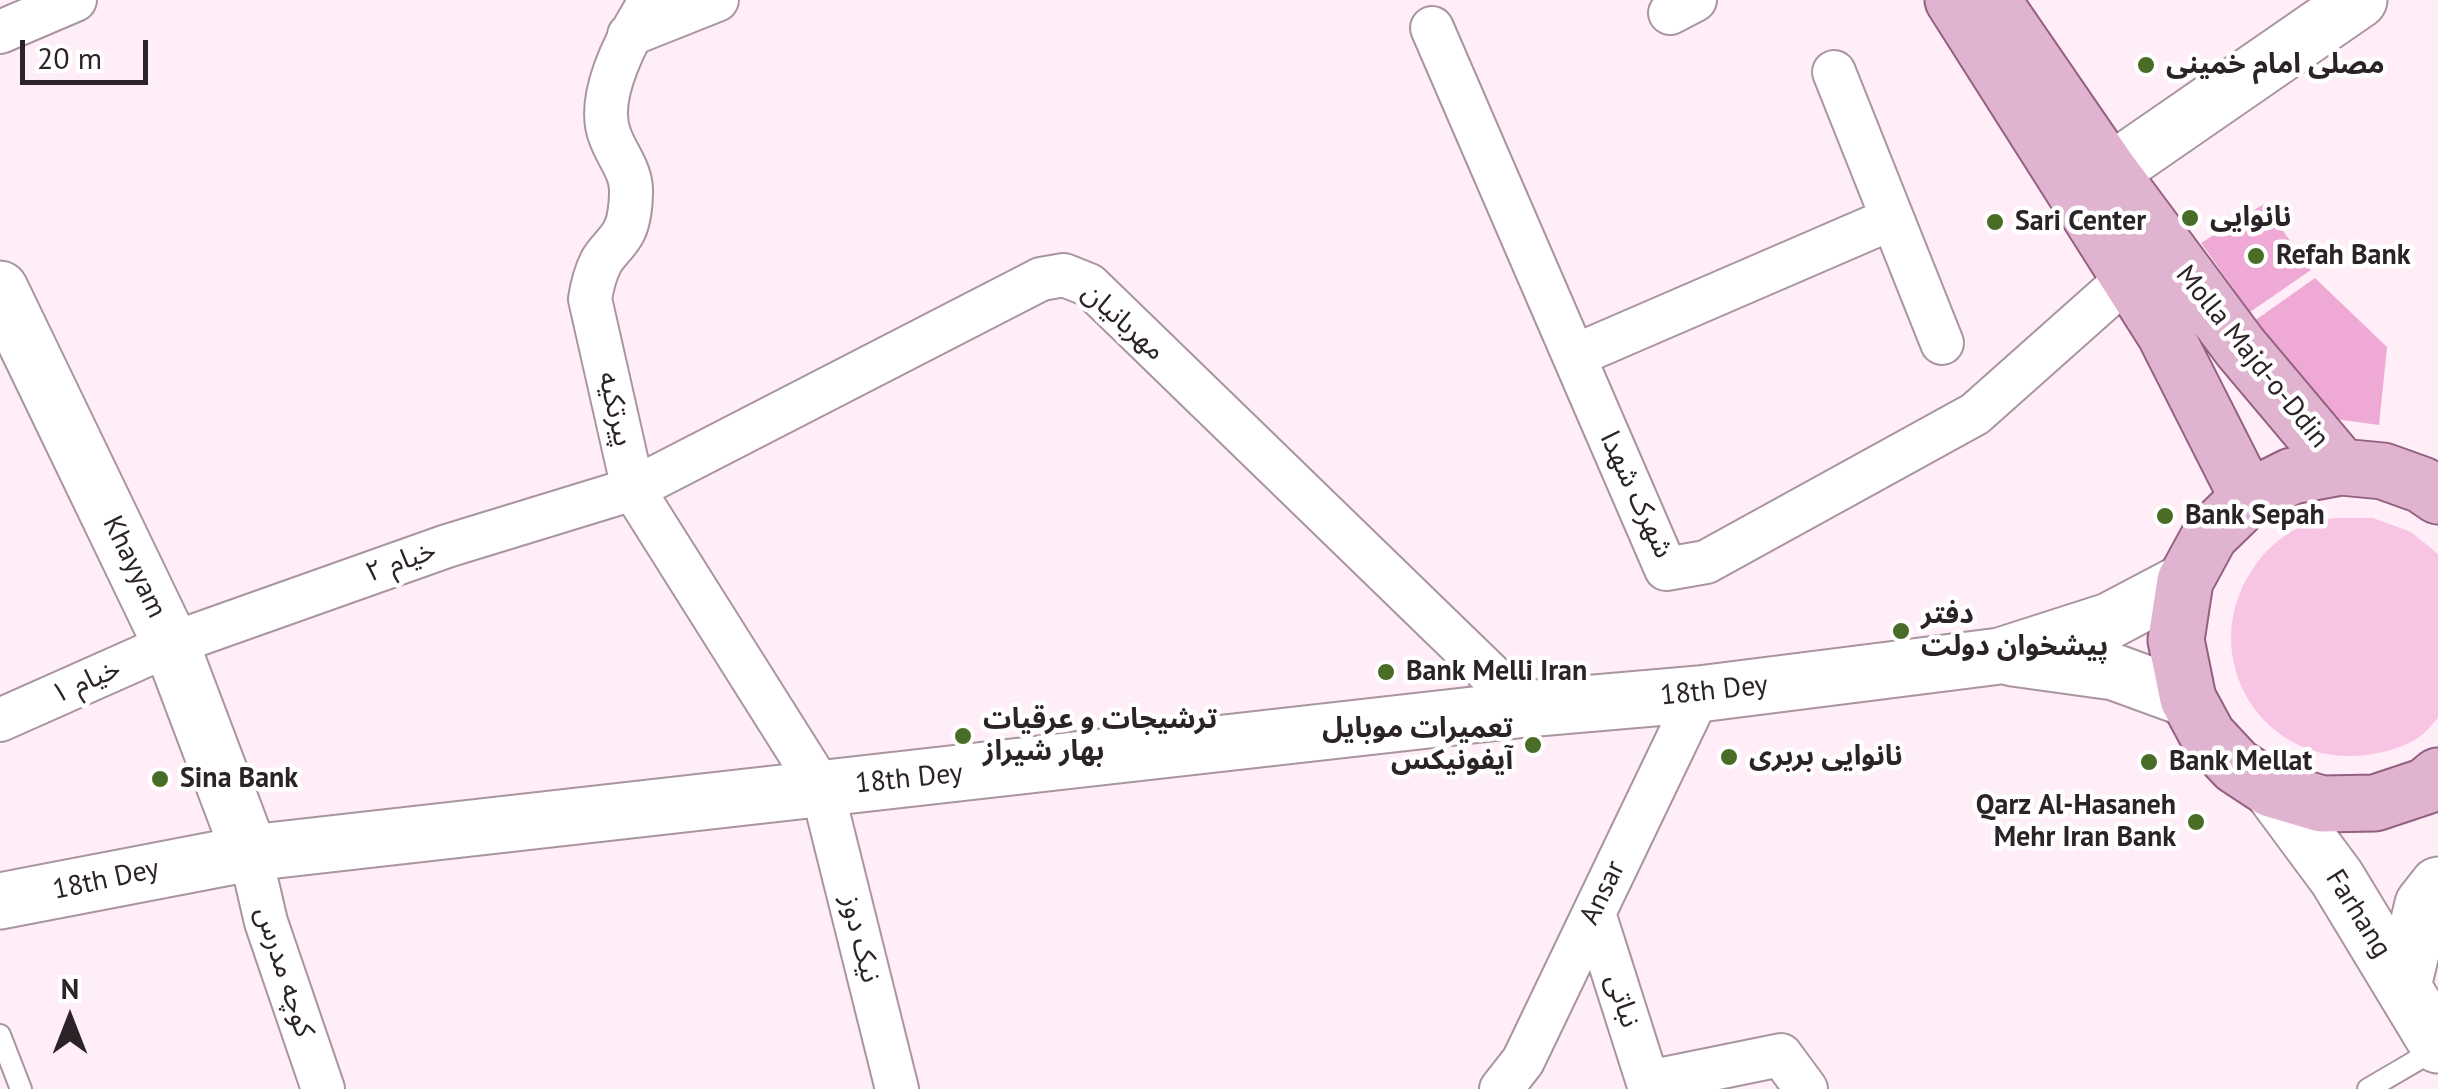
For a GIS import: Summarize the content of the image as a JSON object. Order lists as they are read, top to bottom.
{
  "streets": {
    "main road": [
      "Molla Majd-o-Ddin",
      "Khayyam",
      "18th Dey",
      "Farhang"
    ],
    "street": [
      "مهربانیان",
      "پیرتکیه",
      "شهرک شهدا",
      "خیام ۲",
      "خیام ۱",
      "Ansar",
      "نیک دوز",
      "کوچه مدرس",
      "نباتی"
    ]
  },
  "crossings": [
    ["مهربانیان", "پیرتکیه"],
    ["مهربانیان", "خیام ۲"],
    ["مهربانیان", "18th Dey"],
    ["Molla Majd-o-Ddin", "شهرک شهدا"],
    ["پیرتکیه", "خیام ۲"],
    ["پیرتکیه", "18th Dey"],
    ["پیرتکیه", "نیک دوز"],
    ["خیام ۲", "Khayyam"],
    ["خیام ۲", "خیام ۱"],
    ["Khayyam", "خیام ۱"],
    ["Khayyam", "18th Dey"],
    ["Khayyam", "کوچه مدرس"],
    ["18th Dey", "Ansar"],
    ["18th Dey", "نیک دوز"],
    ["18th Dey", "کوچه مدرس"],
    ["Ansar", "نباتی"]
  ],
  "places": [
    "مصلی امام خمینی",
    "نانوایی",
    "Sari Center",
    "Refah Bank",
    "Bank Sepah",
    "دفتر پیشخوان دولت",
    "Bank Melli Iran",
    "ترشیجات و عرقیات بهار شیراز",
    "تعمیرات موبایل آیفونیکس",
    "نانوایی بربری",
    "Bank Mellat",
    "Sina Bank",
    "Qarz Al-Hasaneh Mehr Iran Bank"
  ],
  "scale_bar": "20 m",
  "north": "top"
}
